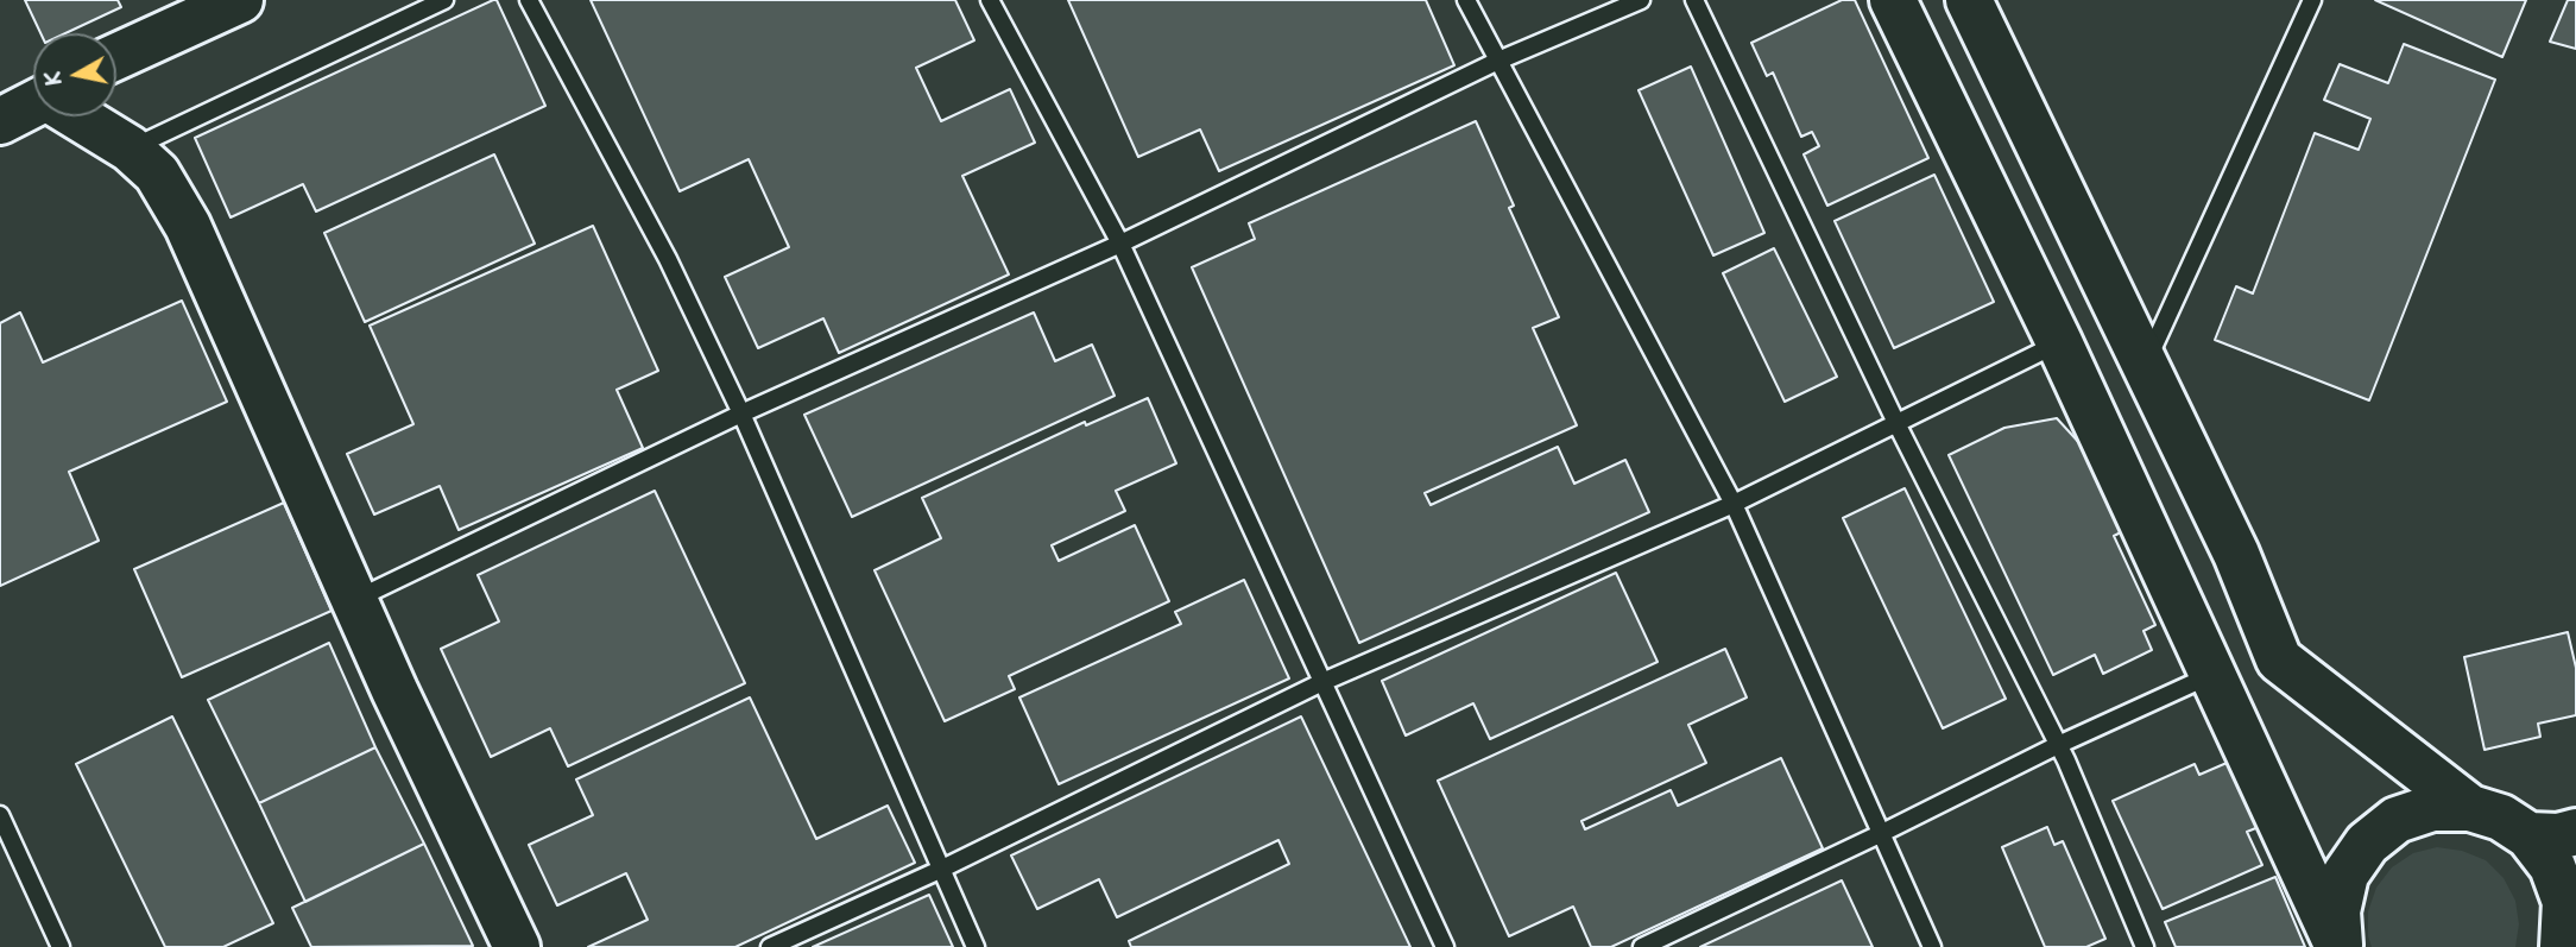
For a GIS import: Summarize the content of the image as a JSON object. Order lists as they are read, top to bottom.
{
  "north": "left"
}
